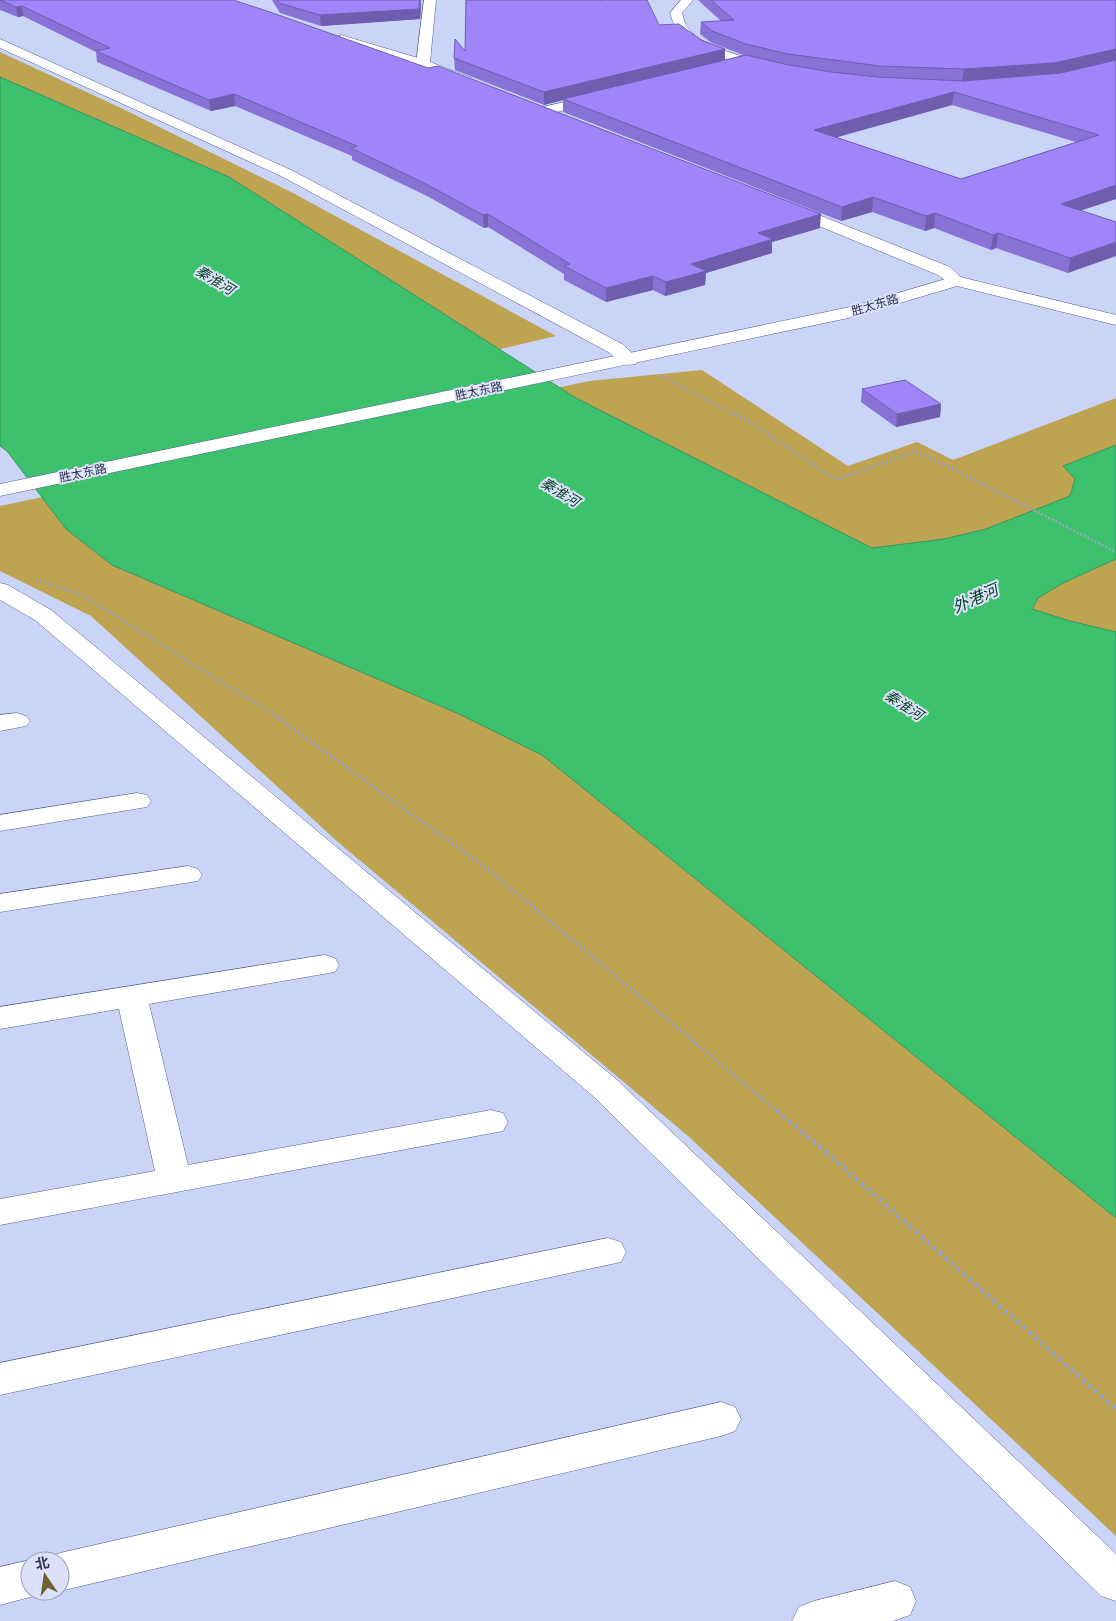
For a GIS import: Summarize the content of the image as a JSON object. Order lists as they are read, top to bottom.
{
  "streets": {
    "street": ["胜太东路"]
  },
  "water": ["秦淮河", "外港河"],
  "north": "top"
}
